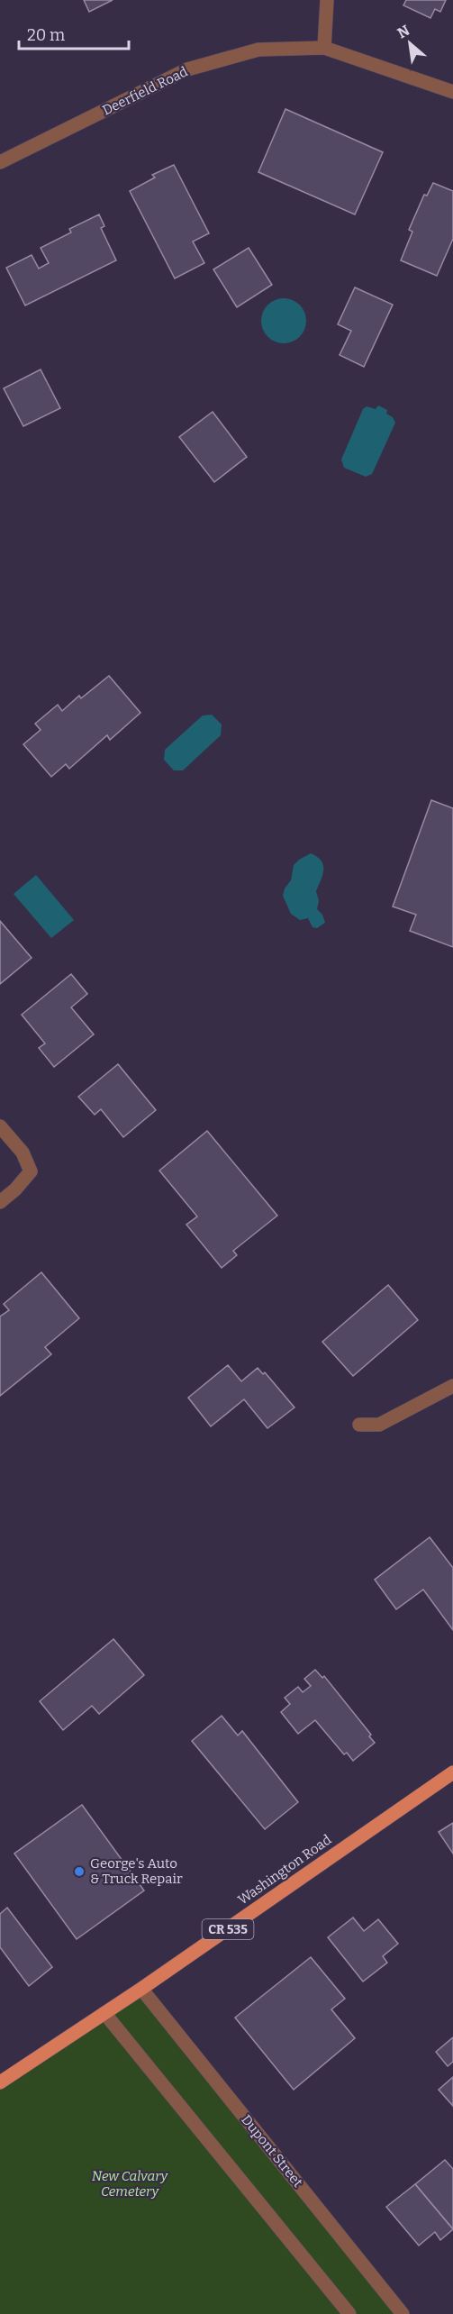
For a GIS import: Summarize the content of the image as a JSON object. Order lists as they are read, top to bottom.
{
  "streets": {
    "main road": ["Washington Road", "CR 535"],
    "street": ["Deerfield Road", "Dupont Street"]
  },
  "crossings": [
    ["Washington Road", "Dupont Street"]
  ],
  "parks": ["New Calvary Cemetery"],
  "places": ["George's Auto & Truck Repair"],
  "scale_bar": "20 m",
  "north": "top left"
}
